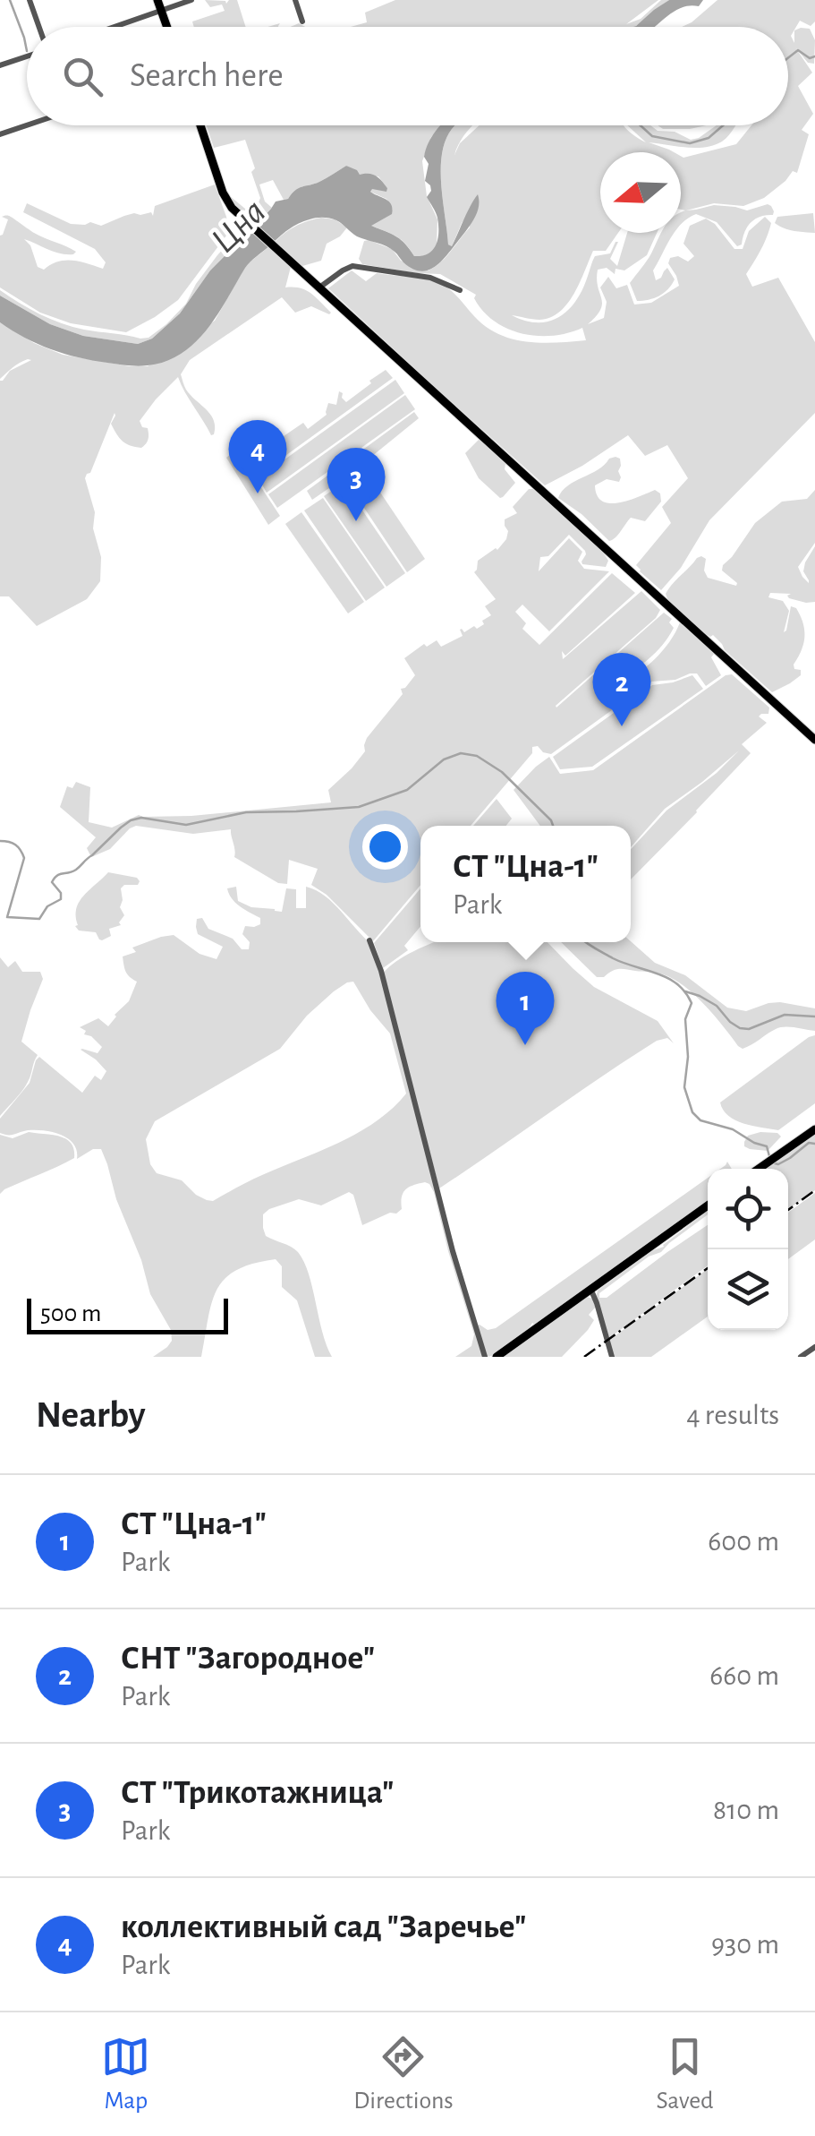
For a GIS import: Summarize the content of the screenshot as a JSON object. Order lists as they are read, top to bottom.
{
  "water": ["Цна"],
  "scale_bar": "500 m",
  "north": "left",
  "page": {
    "search": "Search here",
    "pins": [
      "4",
      "3",
      "2",
      "1"
    ],
    "popup": ["СТ \"Цна-1\"", "Park"],
    "scale": "500 m",
    "heading": ["Nearby", "4 results"],
    "list": [
      {
        "mark": "1",
        "name": "СТ \"Цна-1\"",
        "note": "Park",
        "value": "600 m"
      },
      {
        "mark": "2",
        "name": "СНТ \"Загородное\"",
        "note": "Park",
        "value": "660 m"
      },
      {
        "mark": "3",
        "name": "СТ \"Трикотажница\"",
        "note": "Park",
        "value": "810 m"
      },
      {
        "mark": "4",
        "name": "коллективный сад \"Заречье\"",
        "note": "Park",
        "value": "930 m"
      }
    ],
    "nav": ["Map", "Directions", "Saved"]
  }
}
